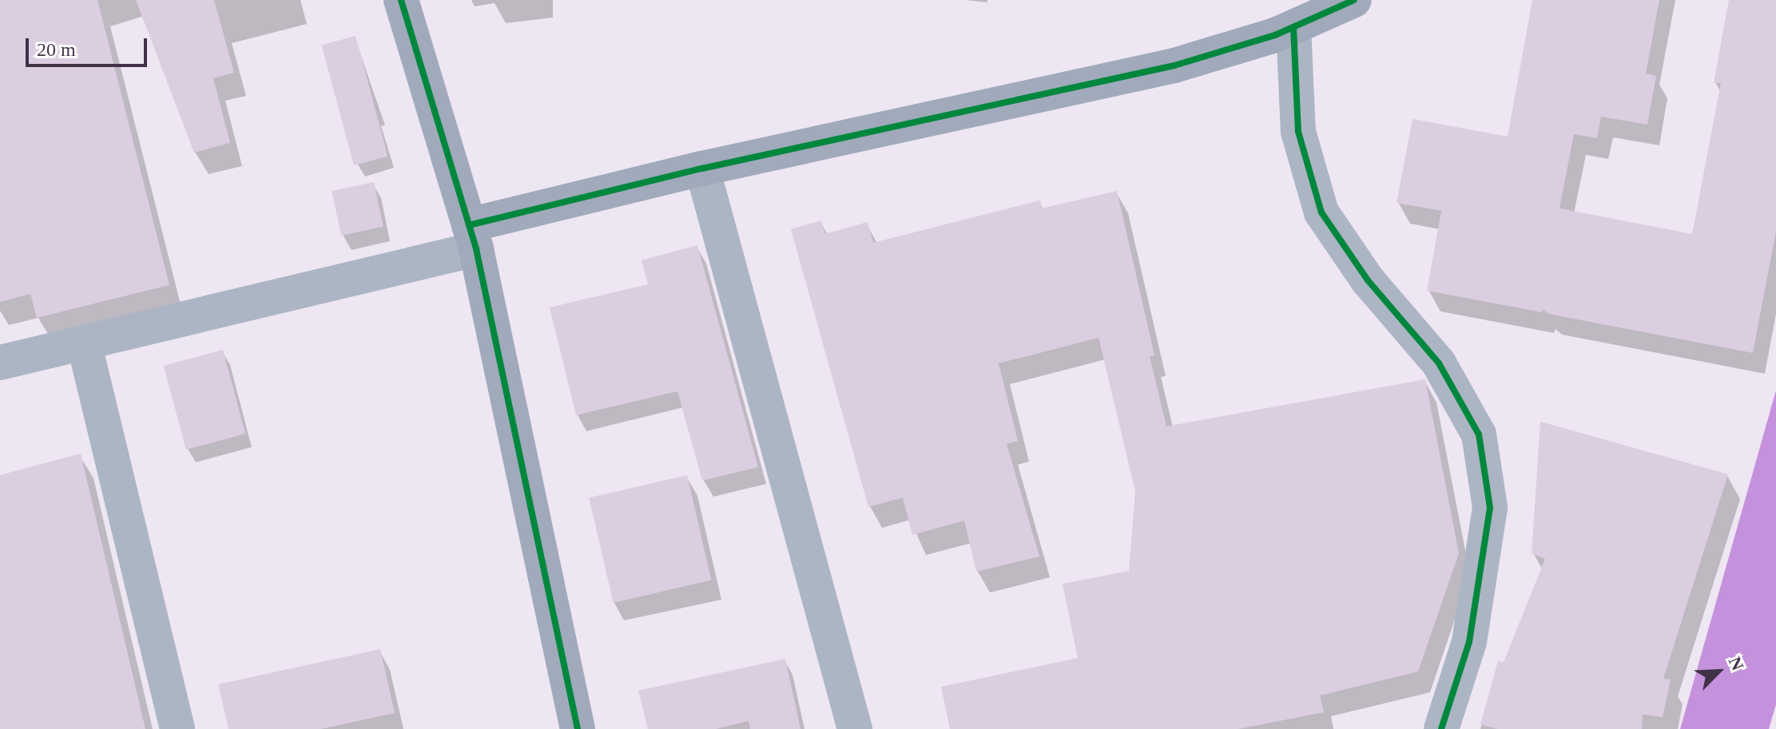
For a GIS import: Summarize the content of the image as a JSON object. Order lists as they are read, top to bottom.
{
  "scale_bar": "20 m",
  "north": "top right"
}
